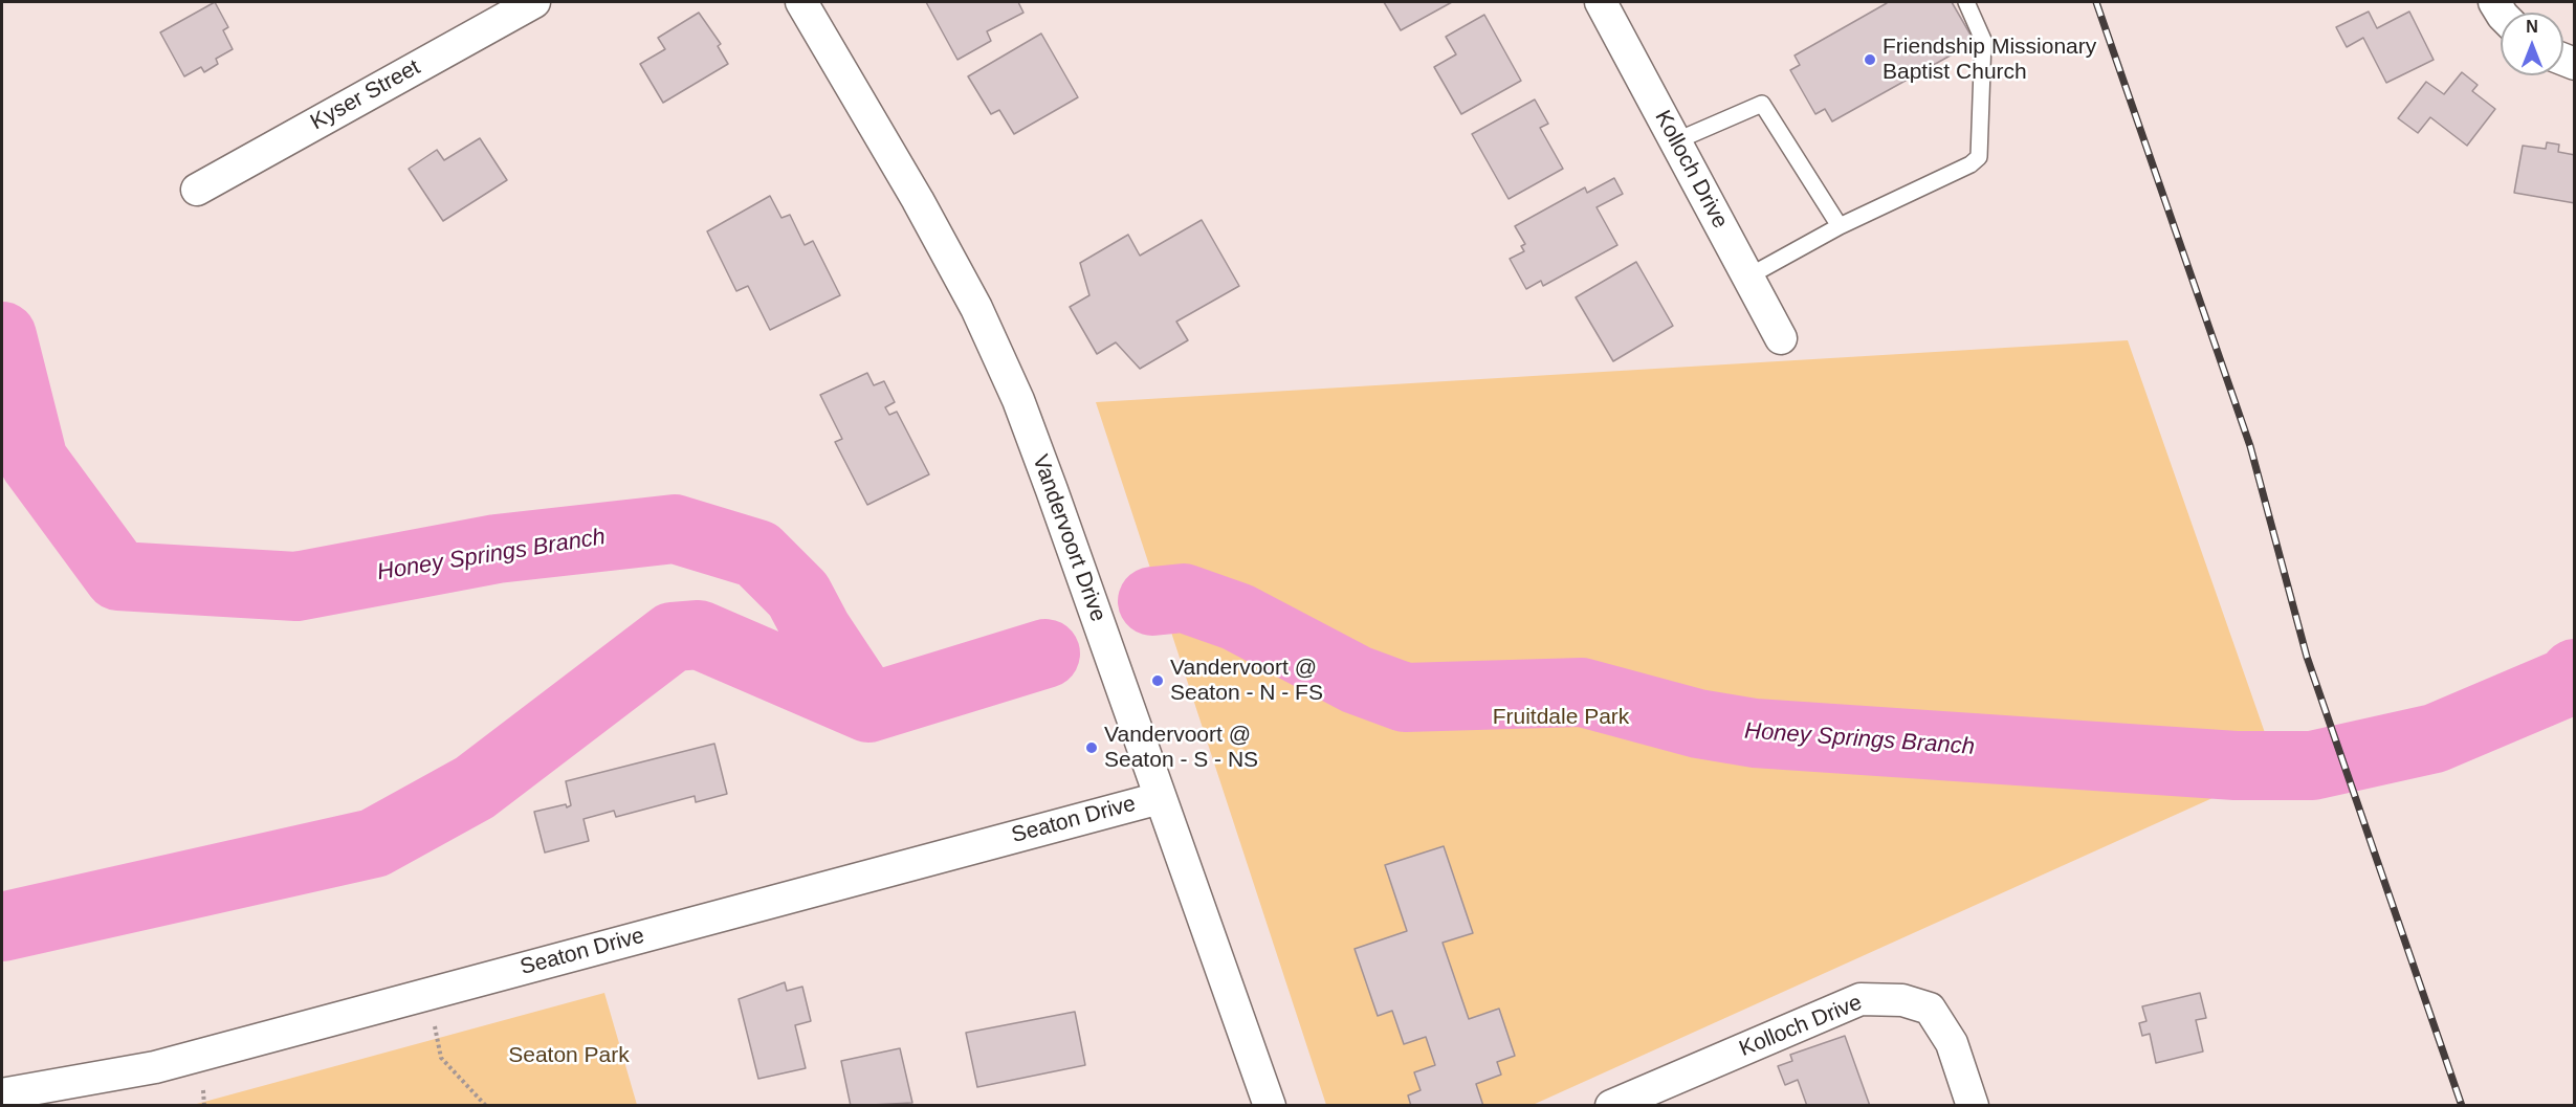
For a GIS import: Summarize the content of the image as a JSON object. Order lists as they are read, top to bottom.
{
  "streets": {
    "street": [
      "Kyser Street",
      "Kolloch Drive",
      "Vandervoort Drive",
      "Seaton Drive"
    ]
  },
  "crossings": [
    ["Vandervoort Drive", "Seaton Drive"]
  ],
  "water": ["Honey Springs Branch"],
  "parks": ["Fruitdale Park", "Seaton Park"],
  "places": ["Friendship Missionary Baptist Church", "Vandervoort @ Seaton - N - FS", "Vandervoort @ Seaton - S - NS"],
  "north": "top"
}
